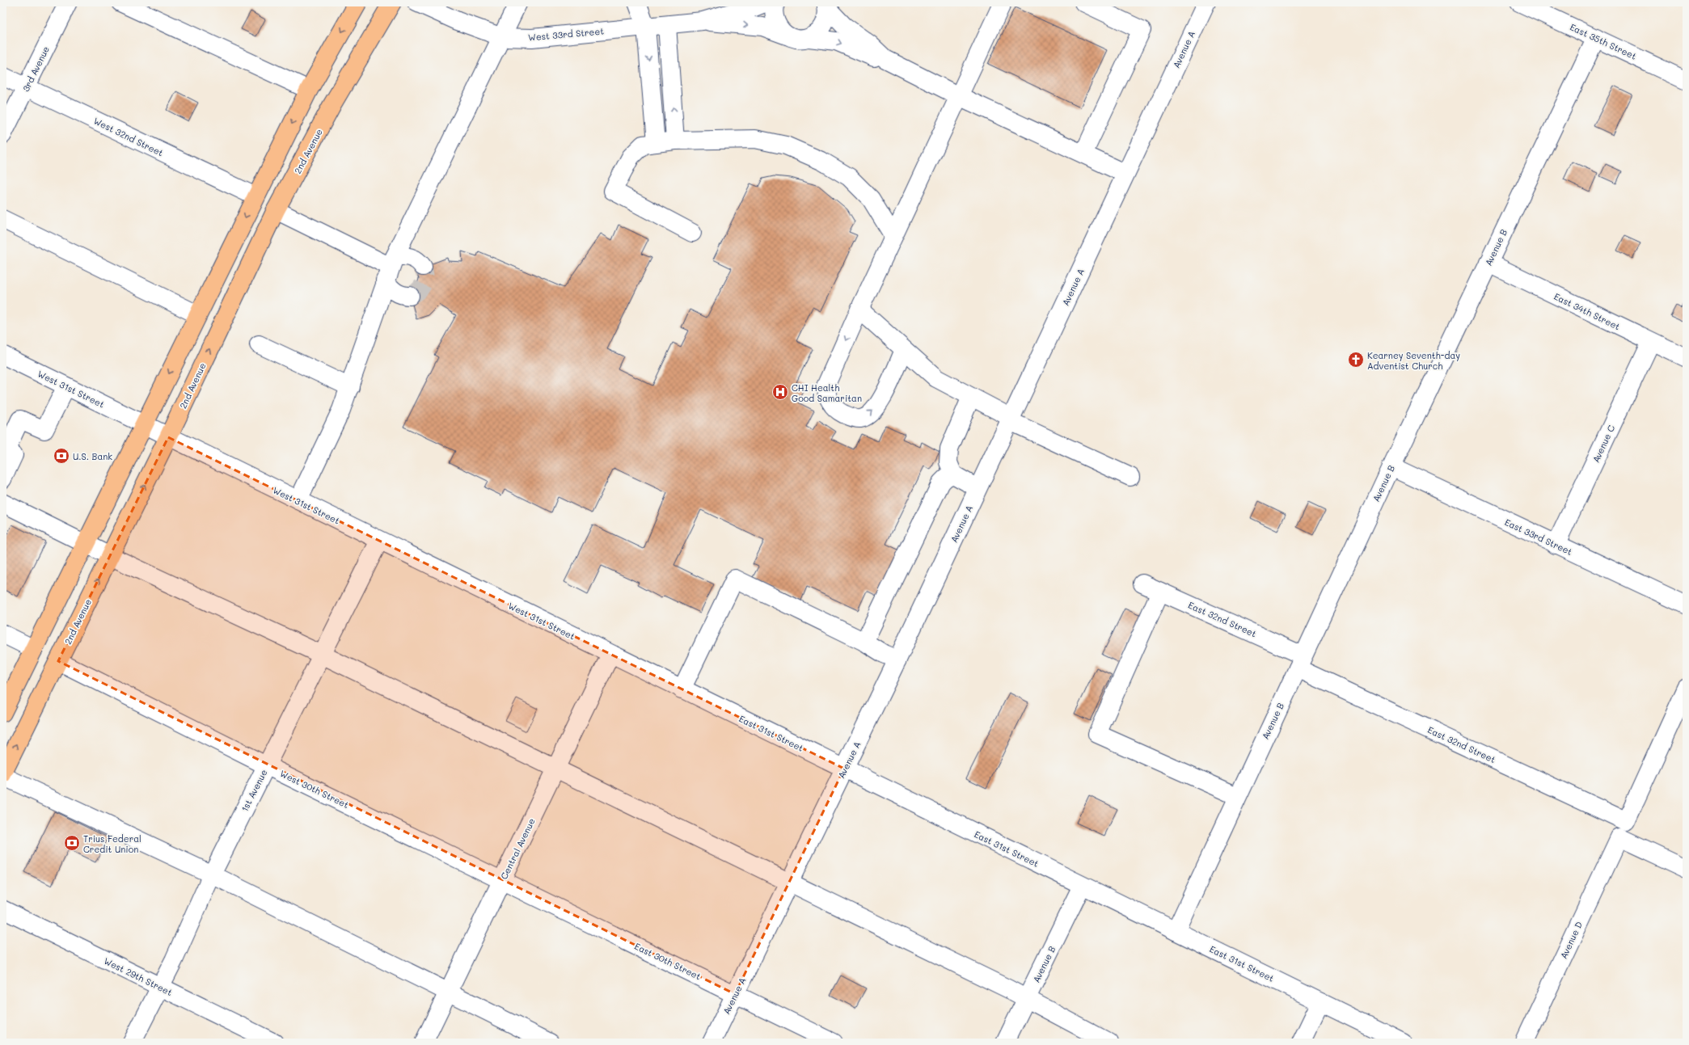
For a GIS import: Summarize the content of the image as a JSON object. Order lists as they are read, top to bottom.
{
  "streets": {
    "main road": ["2nd Avenue"],
    "street": [
      "West 33rd Street",
      "East 35th Street",
      "Avenue A",
      "3rd Avenue",
      "West 32nd Street",
      "Avenue B",
      "East 34th Street",
      "West 31st Street",
      "Avenue C",
      "East 33rd Street",
      "East 32nd Street",
      "East 31st Street",
      "West 30th Street",
      "1st Avenue",
      "Central Avenue",
      "Avenue D",
      "East 30th Street",
      "West 29th Street"
    ]
  },
  "crossings": [
    ["East 35th Street", "Avenue B"],
    ["Avenue A", "East 31st Street"],
    ["Avenue A", "East 30th Street"],
    ["3rd Avenue", "West 32nd Street"],
    ["2nd Avenue", "West 31st Street"],
    ["2nd Avenue", "West 30th Street"],
    ["Avenue B", "East 34th Street"],
    ["Avenue B", "East 33rd Street"],
    ["Avenue B", "East 32nd Street"],
    ["Avenue B", "East 31st Street"],
    ["East 34th Street", "Avenue C"],
    ["West 31st Street", "East 31st Street"],
    ["West 31st Street", "1st Avenue"],
    ["West 31st Street", "Central Avenue"],
    ["Avenue C", "East 33rd Street"],
    ["East 31st Street", "Central Avenue"],
    ["West 30th Street", "1st Avenue"],
    ["West 30th Street", "Central Avenue"],
    ["West 30th Street", "East 30th Street"],
    ["1st Avenue", "West 29th Street"],
    ["Central Avenue", "East 30th Street"]
  ],
  "places": {
    "church": ["Kearney Seventh-day Adventist Church"],
    "hospital": ["CHI Health Good Samaritan"],
    "bank": ["U.S. Bank", "Trius Federal Credit Union"]
  }
}
